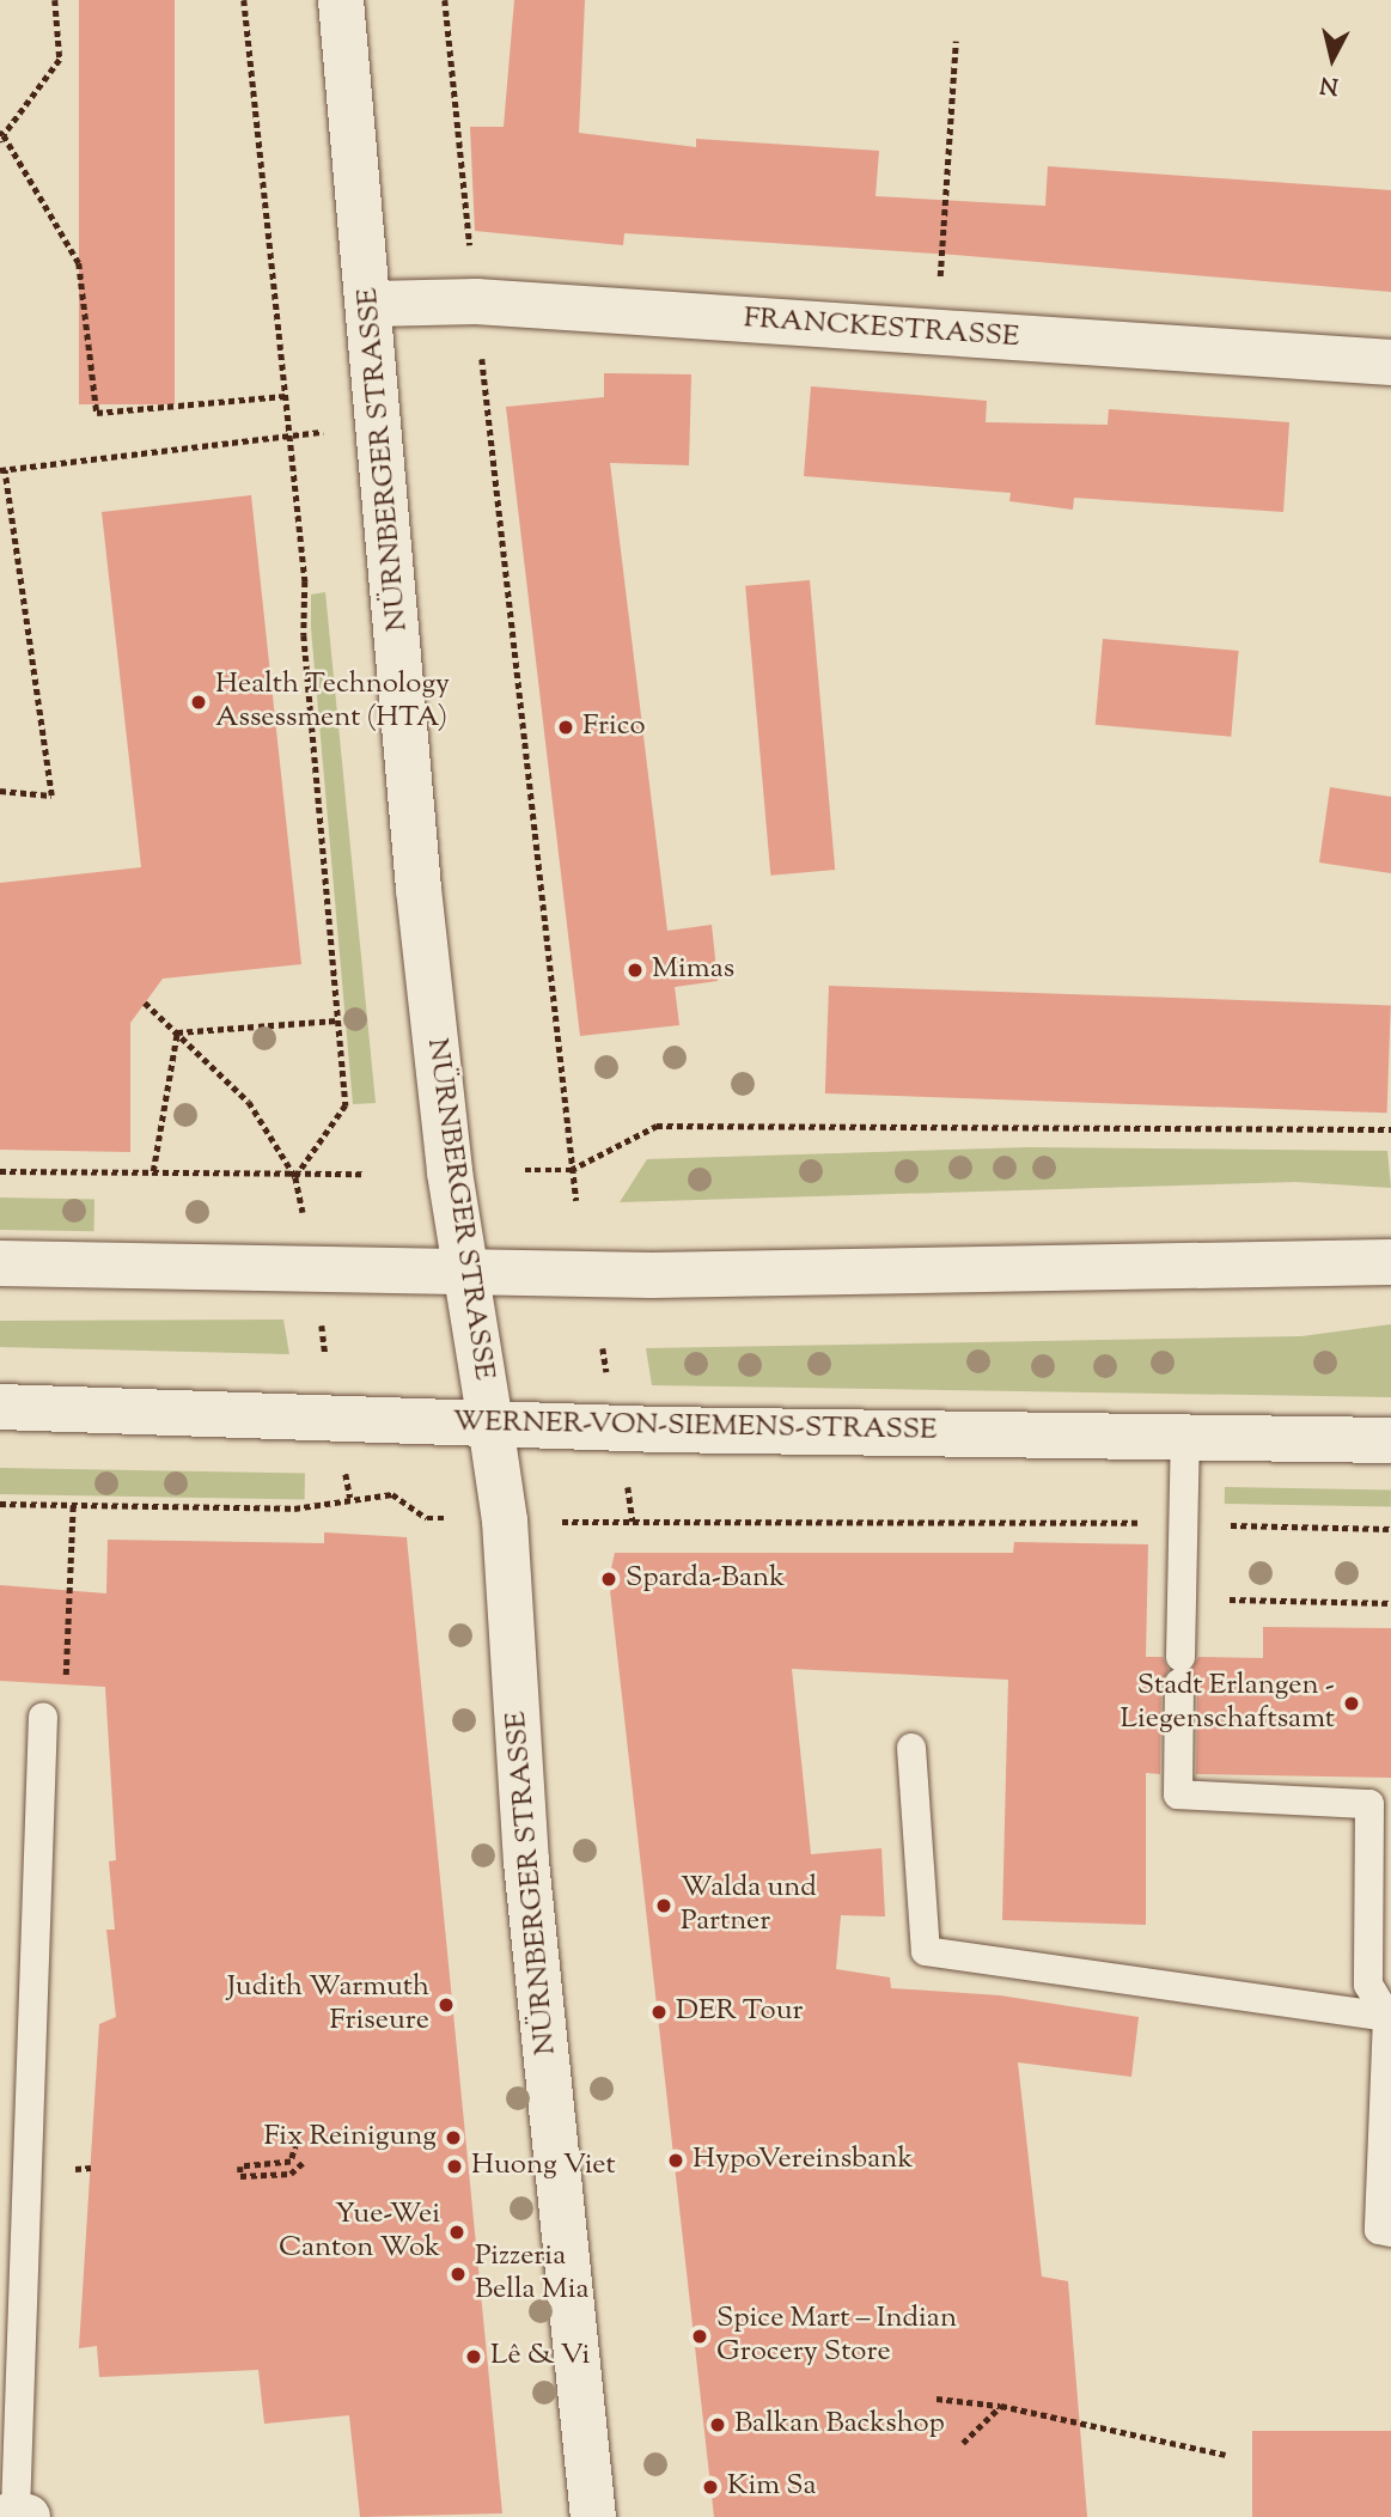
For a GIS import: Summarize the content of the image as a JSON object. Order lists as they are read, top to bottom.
{
  "streets": {
    "street": ["FRANCKESTRASSE", "NÜRNBERGER STRASSE", "WERNER-VON-SIEMENS-STRASSE"]
  },
  "crossings": [
    ["FRANCKESTRASSE", "NÜRNBERGER STRASSE"],
    ["NÜRNBERGER STRASSE", "WERNER-VON-SIEMENS-STRASSE"]
  ],
  "places": [
    "Health Technology Assessment (HTA)",
    "Frico",
    "Mimas",
    "Sparda-Bank",
    "Stadt Erlangen - Liegenschaftsamt",
    "Walda und Partner",
    "Judith Warmuth Friseure",
    "DER Tour",
    "Fix Reinigung",
    "HypoVereinsbank",
    "Huong Viet",
    "Yue-Wei Canton Wok",
    "Pizzeria Bella Mia",
    "Spice Mart – Indian Grocery Store",
    "Lê & Vi",
    "Balkan Backshop",
    "Kim Sa"
  ],
  "north": "bottom"
}
